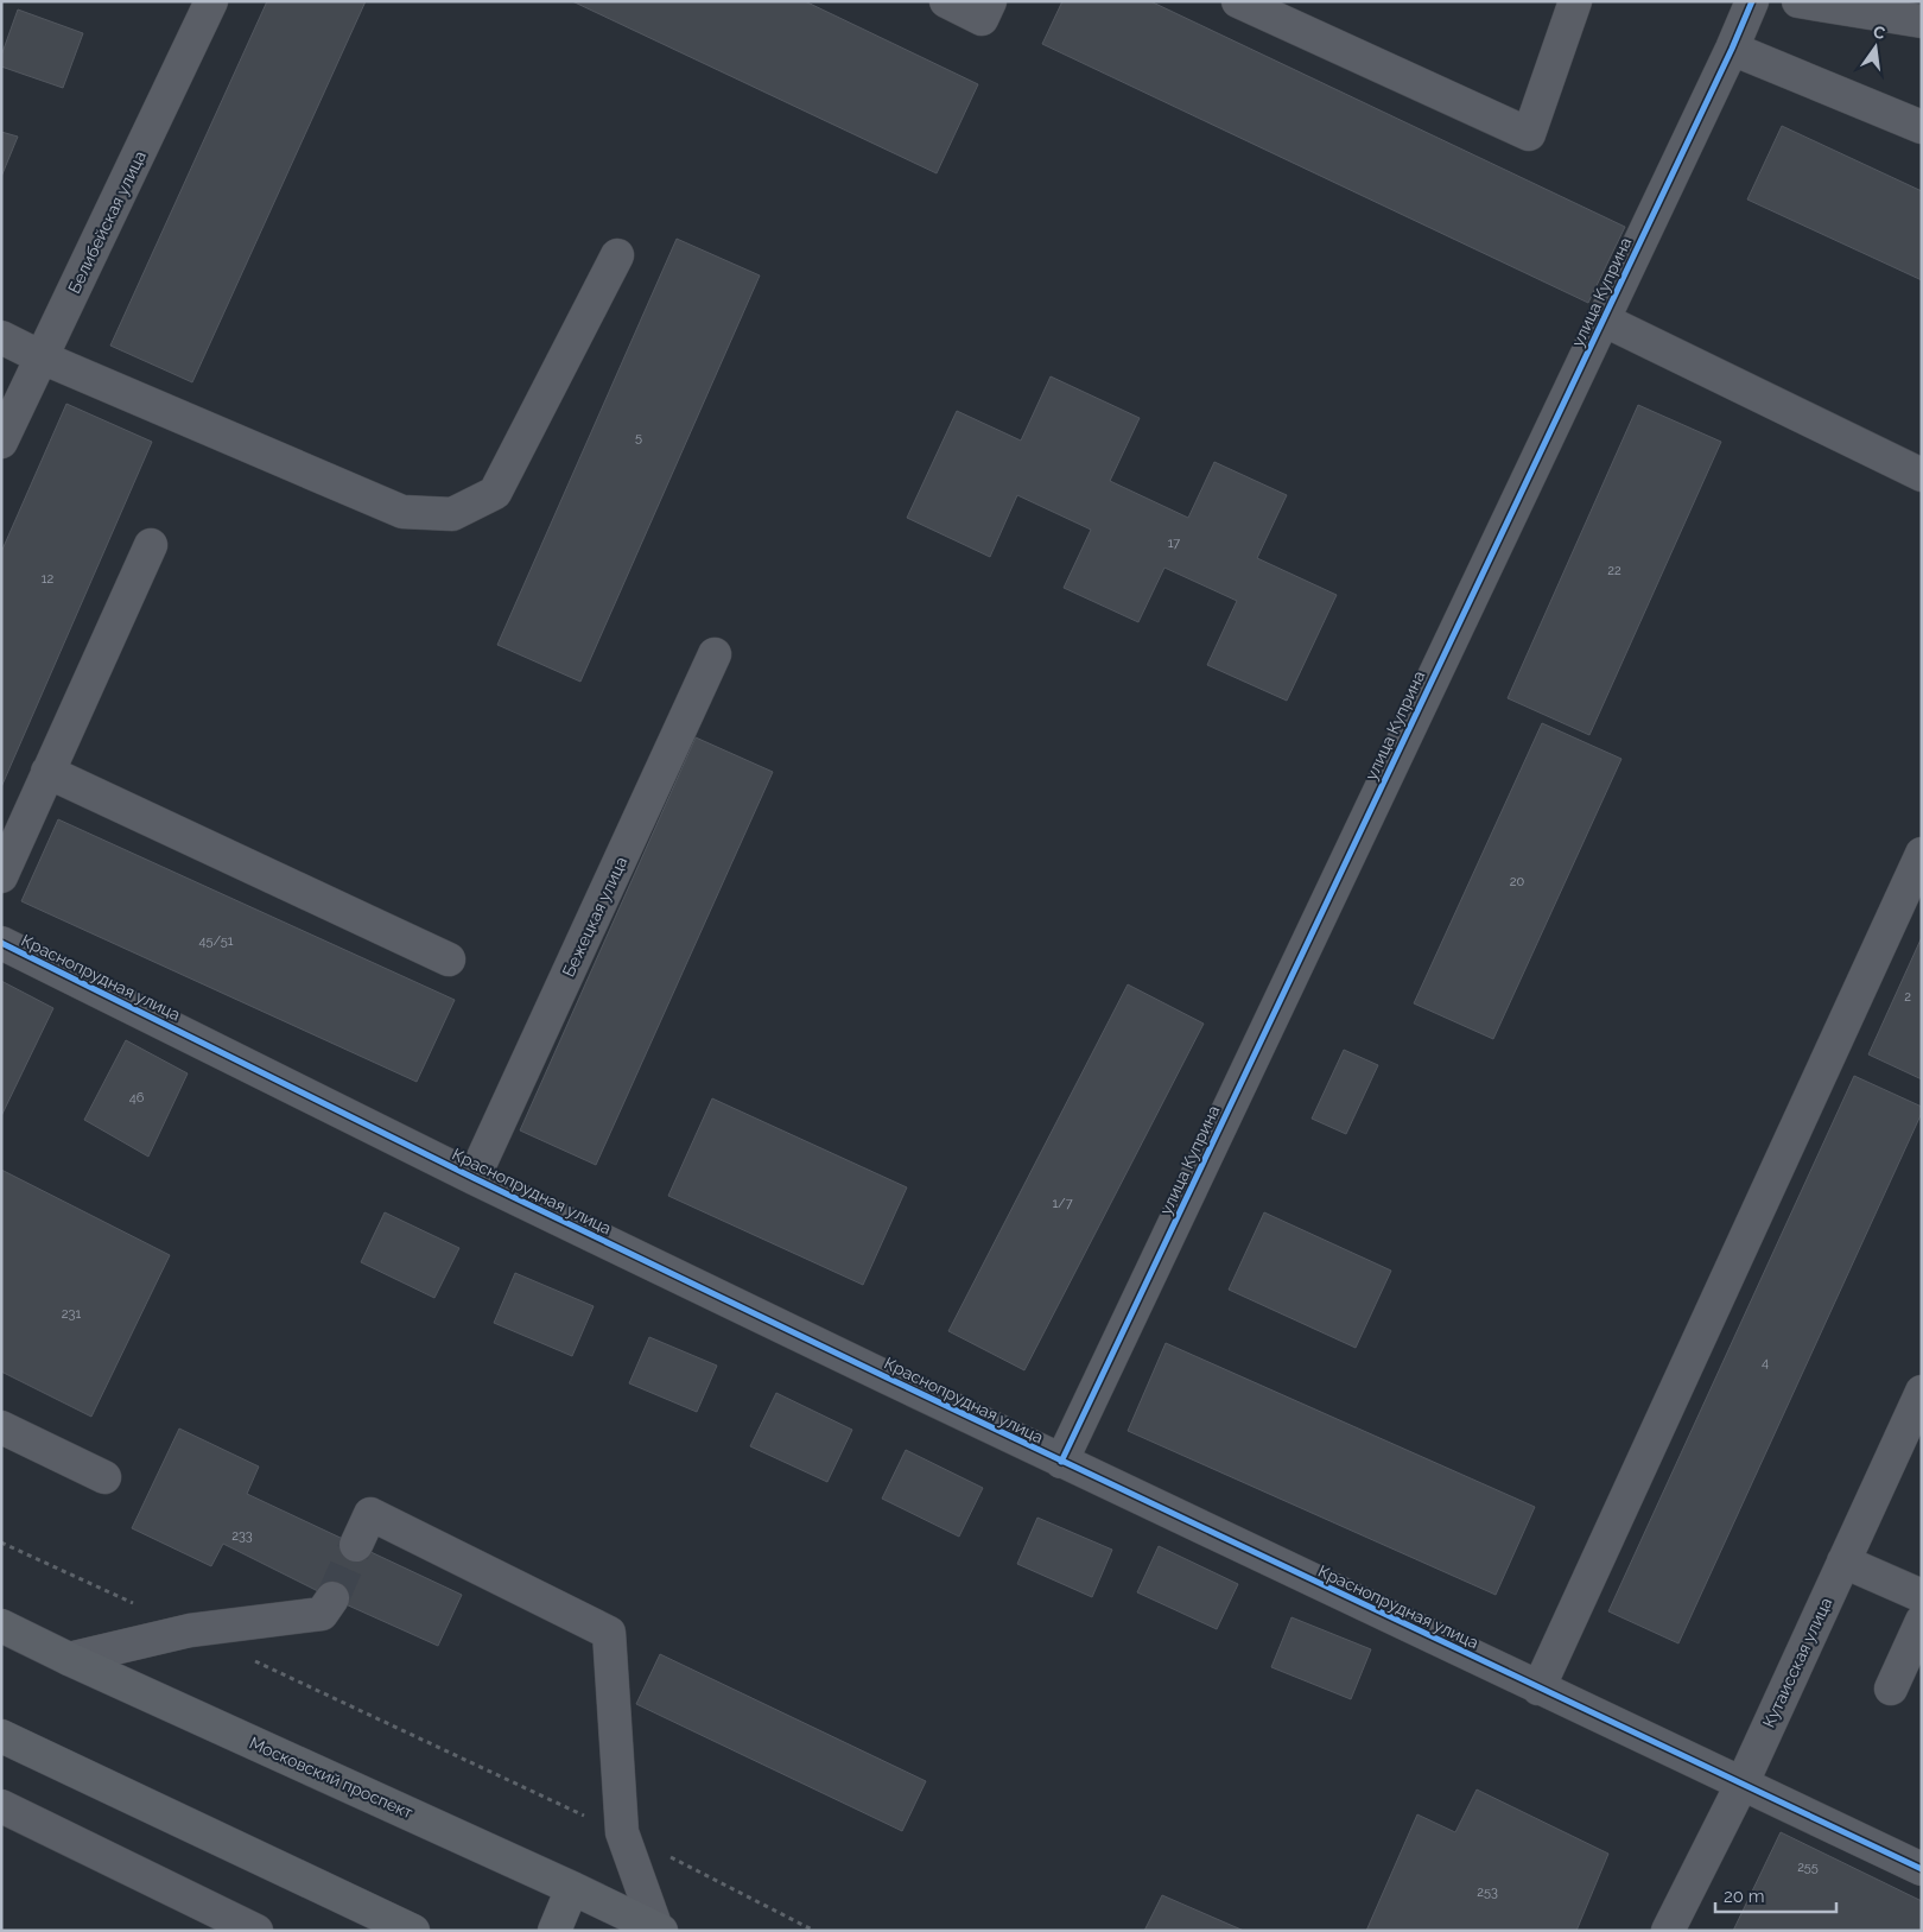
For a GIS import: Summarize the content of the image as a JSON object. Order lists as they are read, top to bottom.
{
  "streets": {
    "main road": ["Московский проспект"],
    "street": [
      "Белибейская улица",
      "улица Куприна",
      "Бежецкая улица",
      "Краснопрудная улица",
      "Кутаисская улица"
    ]
  },
  "crossings": [
    ["улица Куприна", "Краснопрудная улица"],
    ["Бежецкая улица", "Краснопрудная улица"],
    ["Краснопрудная улица", "Кутаисская улица"]
  ],
  "house_numbers": [
    "5",
    "17",
    "22",
    "12",
    "20",
    "45/51",
    "2",
    "46",
    "1/7",
    "231",
    "4",
    "233",
    "255",
    "253"
  ],
  "scale_bar": "20 m",
  "north": "top"
}
